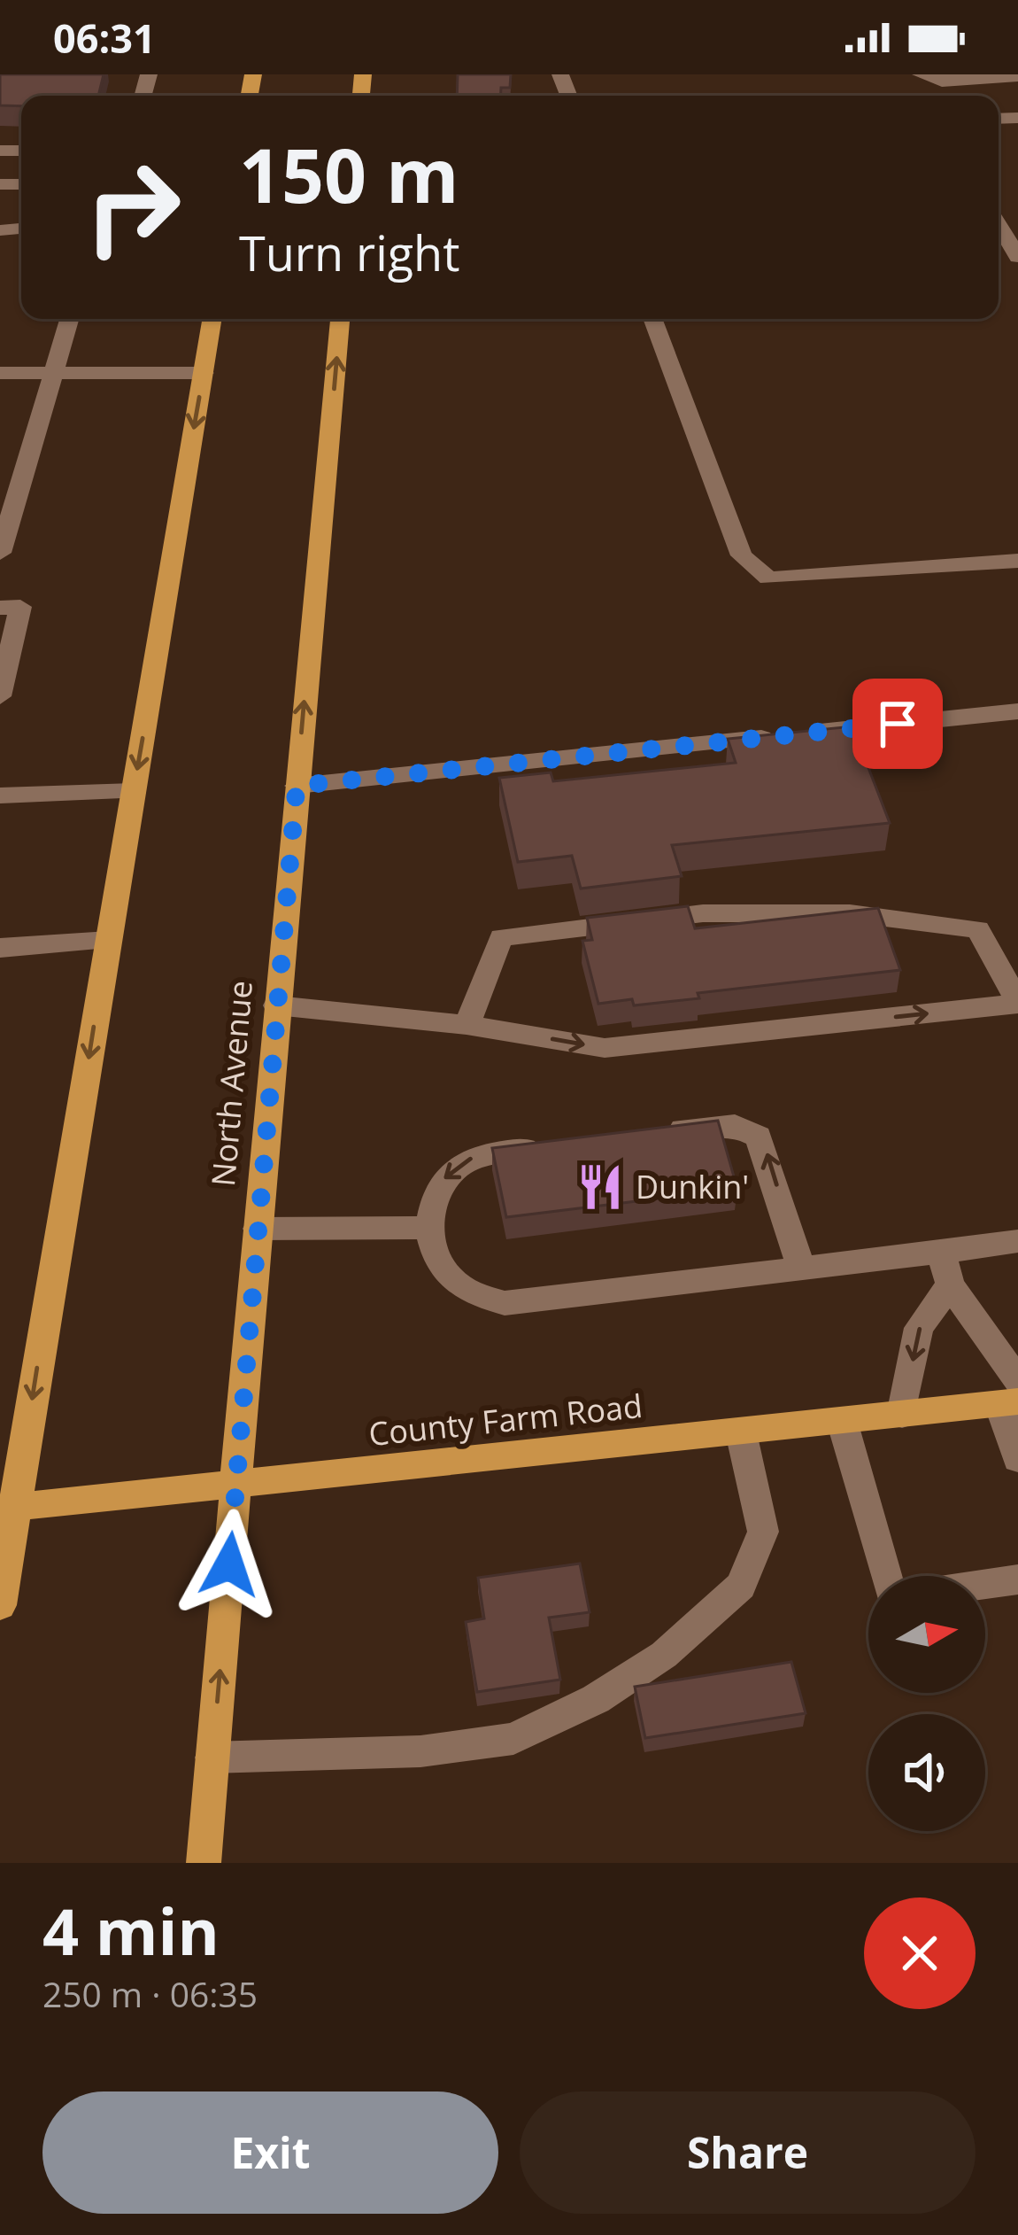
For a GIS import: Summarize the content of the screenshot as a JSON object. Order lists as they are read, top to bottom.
{
  "streets": {
    "main road": ["North Avenue", "County Farm Road"]
  },
  "crossings": [
    ["North Avenue", "County Farm Road"]
  ],
  "places": {
    "restaurant": ["Dunkin'"]
  },
  "north": "right",
  "page": {
    "status": "06:31",
    "turn": ["150 m", "Turn right"],
    "heading": ["4 min", "250 m · 06:35"],
    "buttons": ["Exit", "Share"]
  }
}
